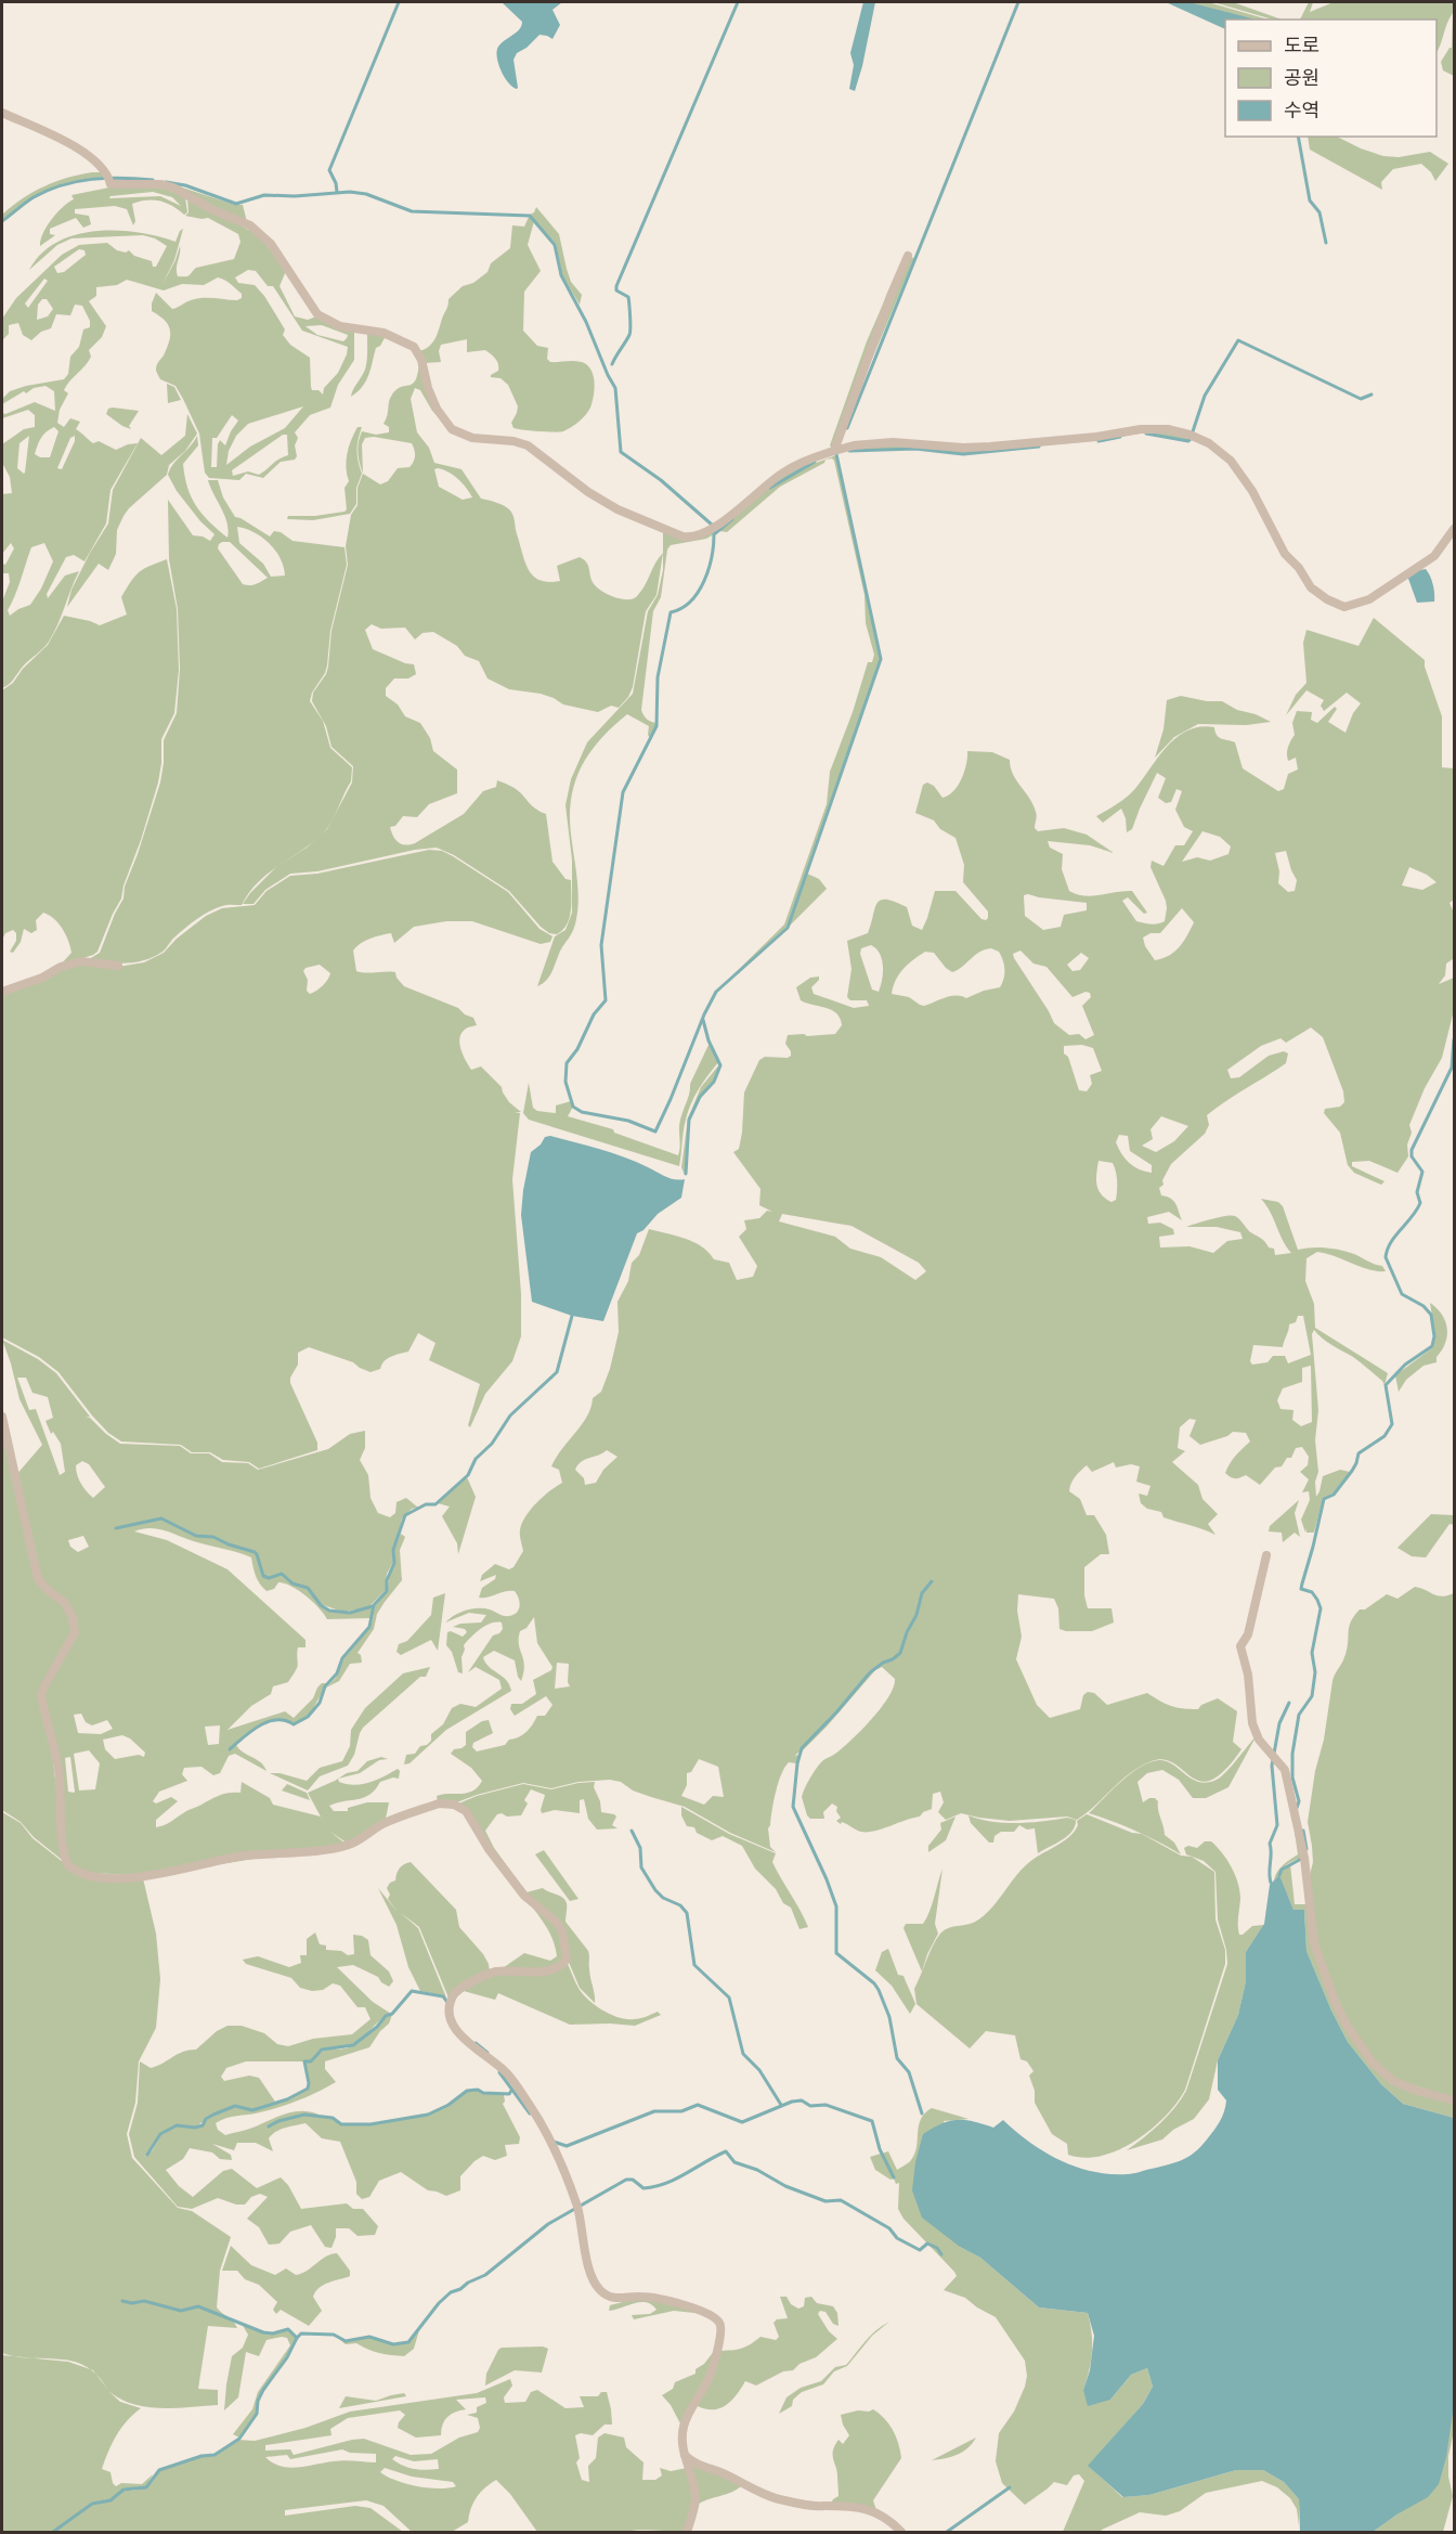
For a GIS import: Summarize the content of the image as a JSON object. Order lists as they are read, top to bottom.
{
  "legend": ["도로", "공원", "수역"]
}
